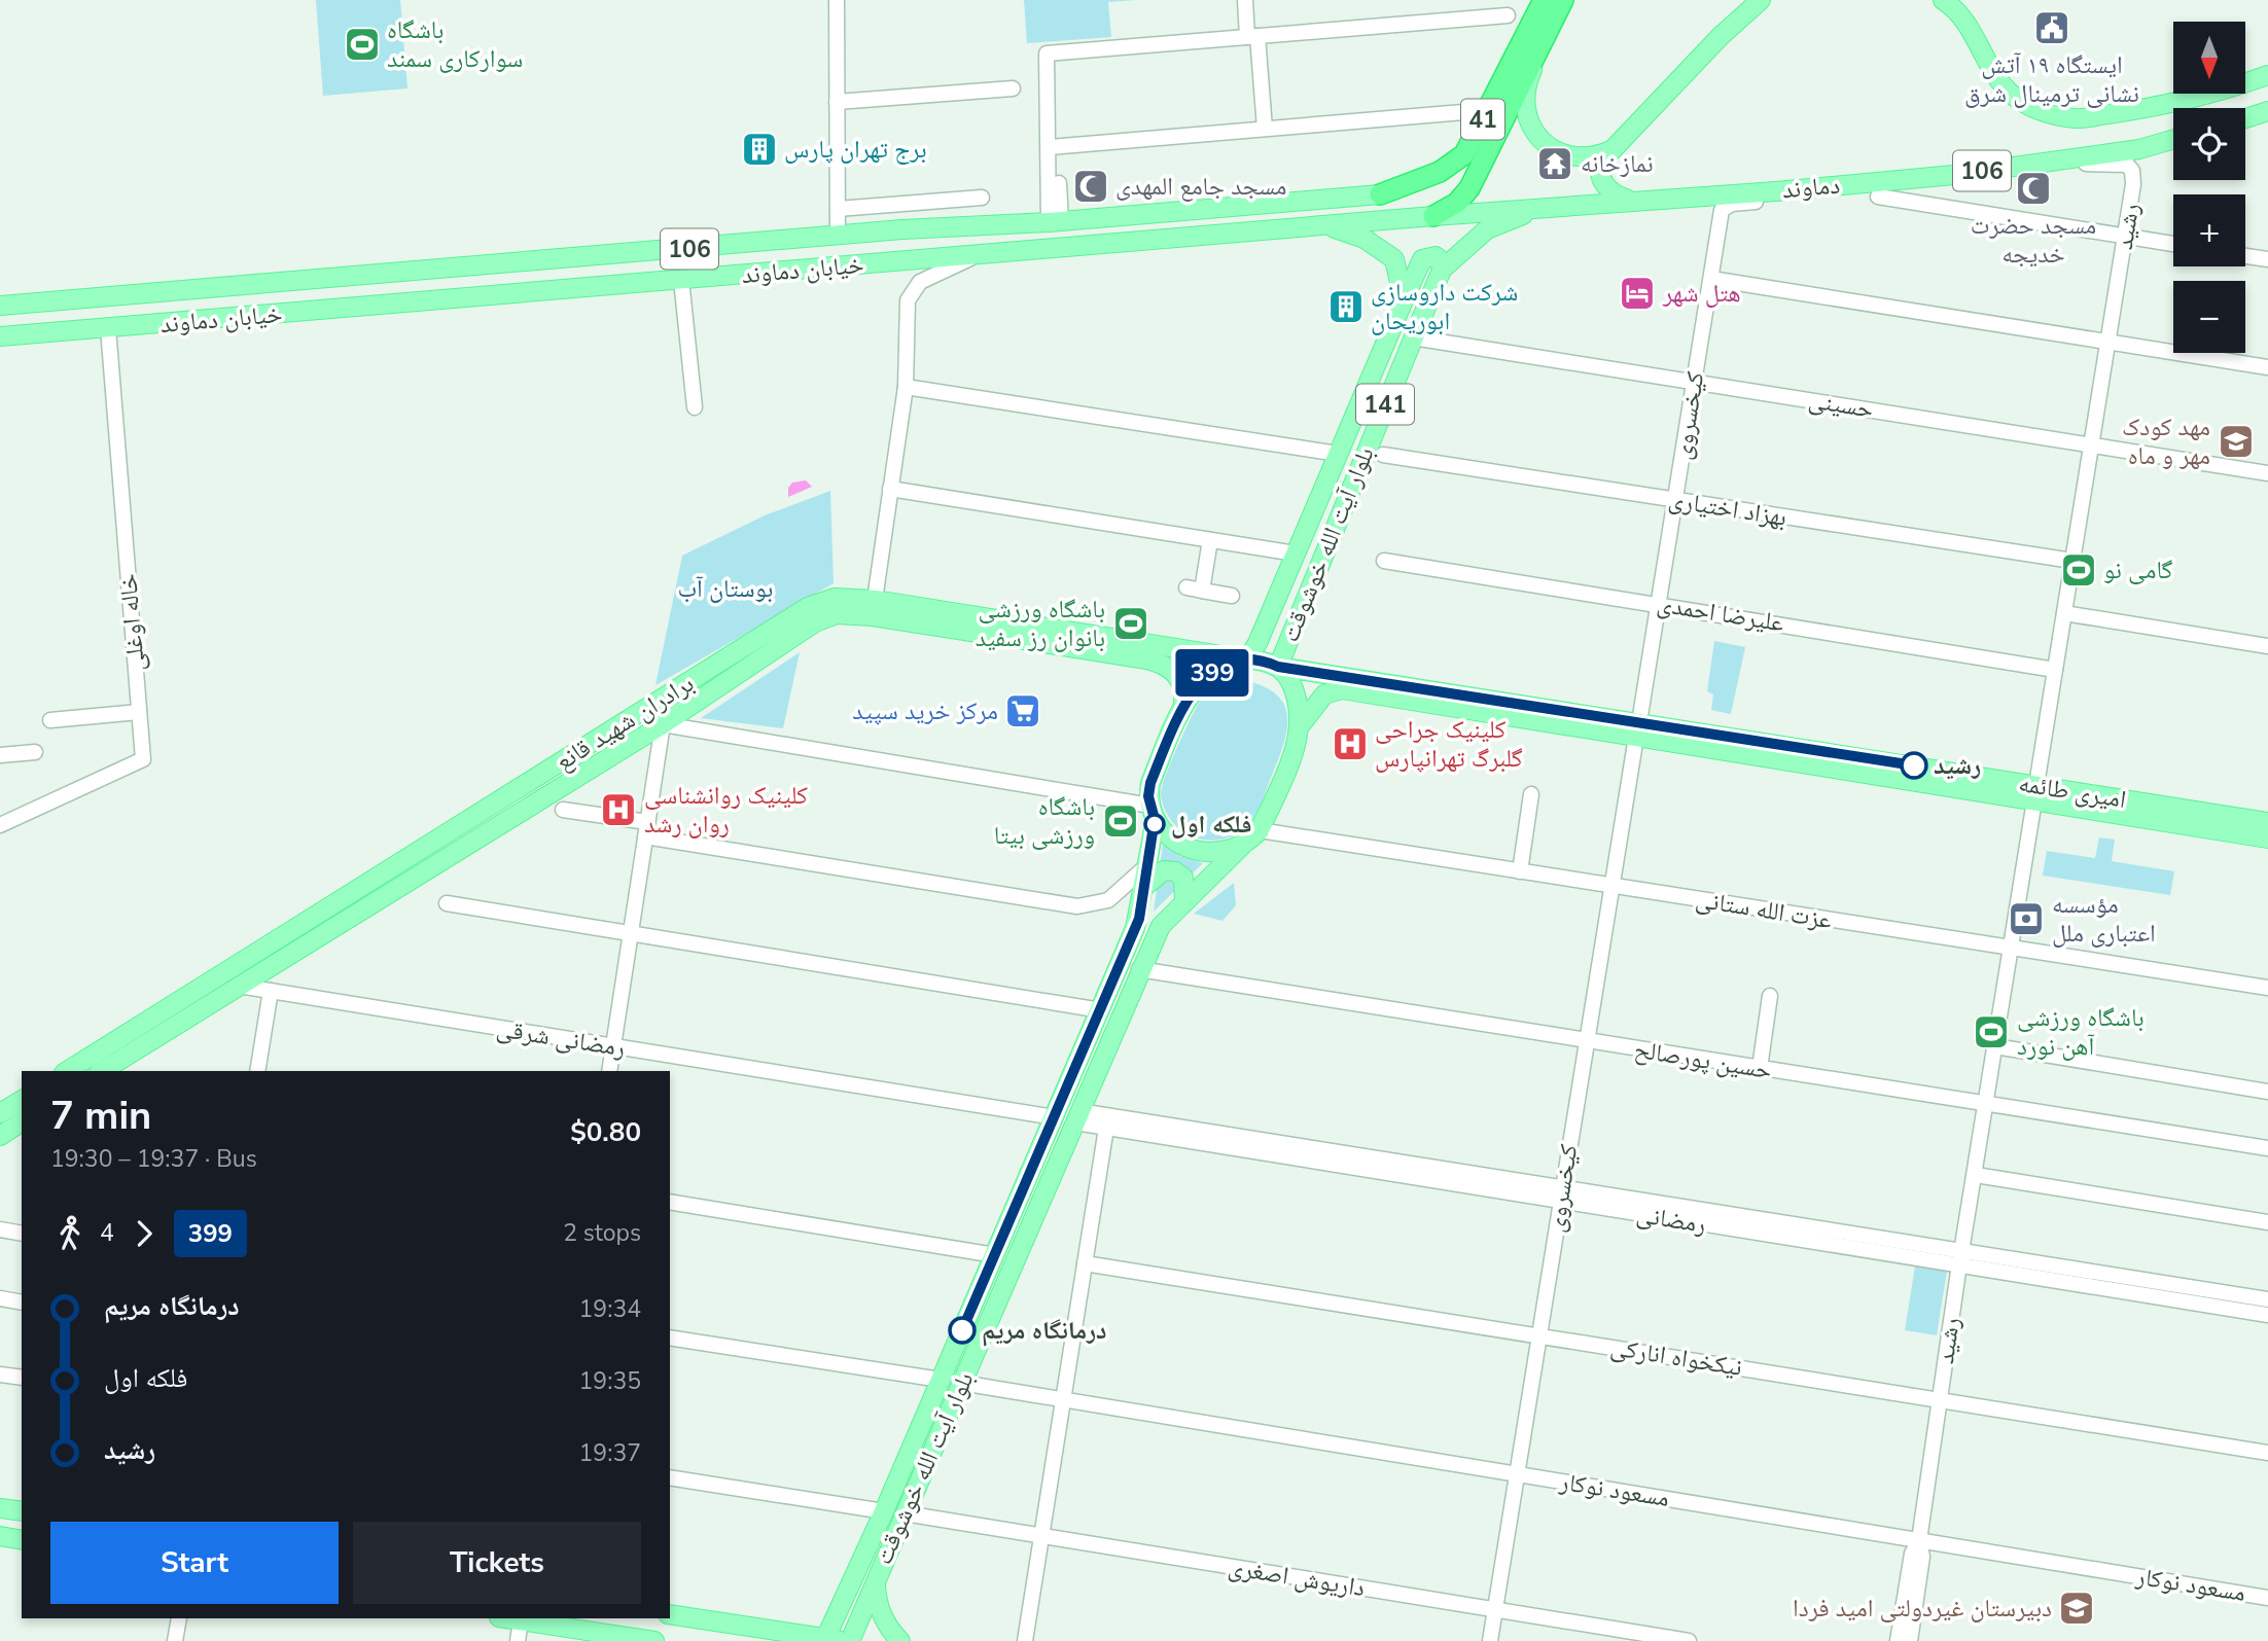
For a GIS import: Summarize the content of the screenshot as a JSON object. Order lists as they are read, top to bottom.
{
  "streets": {
    "highway": ["41"],
    "main road": [
      "106",
      "دماوند",
      "خیابان دماوند",
      "141",
      "بلوار آیت الله خوشوقت",
      "برادران شهید قانع",
      "امیری طائمه"
    ],
    "street": [
      "رشید",
      "حسینی",
      "کیخسروی",
      "بهزاد اختیاری",
      "علیرضا احمدی",
      "خاله اوغلی",
      "عزت الله ستانی",
      "رمضانی شرقی",
      "حسین پورصالح",
      "رمضانی",
      "نیکخواه انارکی",
      "مسعود نوکار",
      "داریوش اصغری"
    ]
  },
  "crossings": [
    ["41", "دماوند"],
    ["41", "خیابان دماوند"],
    ["دماوند", "رشید"],
    ["دماوند", "خیابان دماوند"],
    ["دماوند", "کیخسروی"],
    ["دماوند", "بلوار آیت الله خوشوقت"],
    ["رشید", "حسینی"],
    ["رشید", "بهزاد اختیاری"],
    ["رشید", "علیرضا احمدی"],
    ["رشید", "امیری طائمه"],
    ["رشید", "عزت الله ستانی"],
    ["رشید", "حسین پورصالح"],
    ["رشید", "رمضانی"],
    ["رشید", "نیکخواه انارکی"],
    ["رشید", "مسعود نوکار"],
    ["خیابان دماوند", "خاله اوغلی"],
    ["حسینی", "کیخسروی"],
    ["حسینی", "بلوار آیت الله خوشوقت"],
    ["کیخسروی", "بهزاد اختیاری"],
    ["کیخسروی", "علیرضا احمدی"],
    ["کیخسروی", "امیری طائمه"],
    ["کیخسروی", "عزت الله ستانی"],
    ["کیخسروی", "حسین پورصالح"],
    ["کیخسروی", "رمضانی"],
    ["کیخسروی", "نیکخواه انارکی"],
    ["کیخسروی", "مسعود نوکار"],
    ["کیخسروی", "داریوش اصغری"],
    ["بلوار آیت الله خوشوقت", "برادران شهید قانع"],
    ["بلوار آیت الله خوشوقت", "امیری طائمه"],
    ["بلوار آیت الله خوشوقت", "عزت الله ستانی"],
    ["بلوار آیت الله خوشوقت", "رمضانی شرقی"],
    ["بلوار آیت الله خوشوقت", "حسین پورصالح"],
    ["بلوار آیت الله خوشوقت", "رمضانی"],
    ["بلوار آیت الله خوشوقت", "مسعود نوکار"],
    ["بلوار آیت الله خوشوقت", "داریوش اصغری"],
    ["برادران شهید قانع", "امیری طائمه"],
    ["برادران شهید قانع", "عزت الله ستانی"],
    ["برادران شهید قانع", "رمضانی شرقی"],
    ["امیری طائمه", "عزت الله ستانی"]
  ],
  "parks": ["بوستان آب"],
  "places": {
    "public building": ["ایستگاه ۱۹ آتش نشانی ترمینال شرق"],
    "sports": [
      "باشگاه سوارکاری سمند",
      "گامی نو",
      "باشگاه ورزشی بانوان رز سفید",
      "باشگاه ورزشی بیتا",
      "باشگاه ورزشی آهن نورد"
    ],
    "building": ["برج تهران پارس", "شرکت داروسازی ابوریحان"],
    "temple": ["نمازخانه"],
    "mosque": ["مسجد جامع المهدی", "مسجد حضرت خدیجه"],
    "hotel": ["هتل شهر"],
    "school or university": ["مهد کودک مهر و ماه", "دبیرستان غیردولتی امید فردا"],
    "supermarket": ["مرکز خرید سپید"],
    "hospital": ["کلینیک جراحی گلبرگ تهرانپارس", "کلینیک روانشناسی روان رشد"],
    "other": ["رشید", "فلکه اول", "درمانگاه مریم"],
    "bank": ["مؤسسه اعتباری ملل"]
  },
  "lines": ["bus line 399"],
  "north": "bottom",
  "page": {
    "on_map": "399",
    "map_buttons": ["+", "−"],
    "heading": ["7 min", "19:30 – 19:37 · Bus", "$0.80"],
    "legs": ["4", "399", "2 stops"],
    "list": [
      {
        "name": "درمانگاه مریم",
        "value": "19:34"
      },
      {
        "name": "فلکه اول",
        "value": "19:35"
      },
      {
        "name": "رشید",
        "value": "19:37"
      }
    ],
    "buttons": ["Start", "Tickets"]
  }
}
